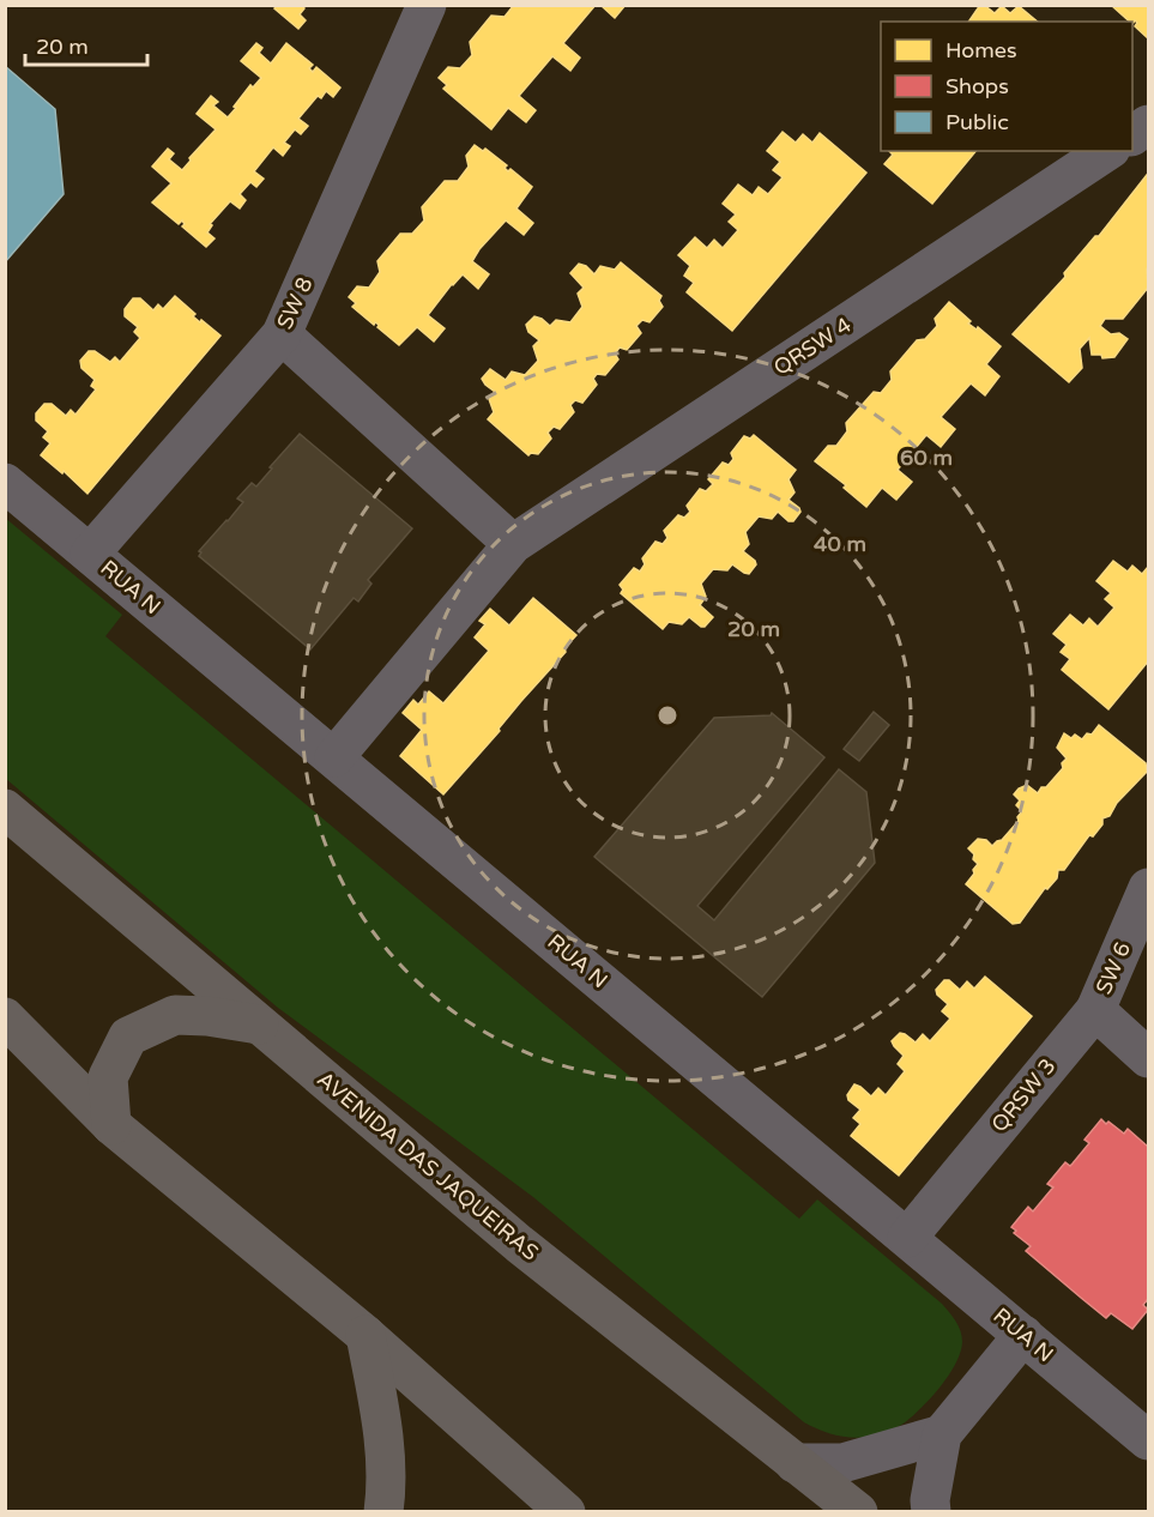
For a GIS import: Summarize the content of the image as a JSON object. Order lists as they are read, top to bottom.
{
  "streets": {
    "main road": ["AVENIDA DAS JAQUEIRAS"],
    "street": [
      "SW 8",
      "QRSW 4",
      "RUA N",
      "SW 6",
      "QRSW 3"
    ]
  },
  "crossings": [
    ["SW 8", "RUA N"],
    ["QRSW 4", "RUA N"],
    ["RUA N", "QRSW 3"],
    ["SW 6", "QRSW 3"]
  ],
  "legend": ["Homes", "Shops", "Public"],
  "scale_bar": "20 m",
  "rings": ["60 m", "40 m", "20 m"]
}
